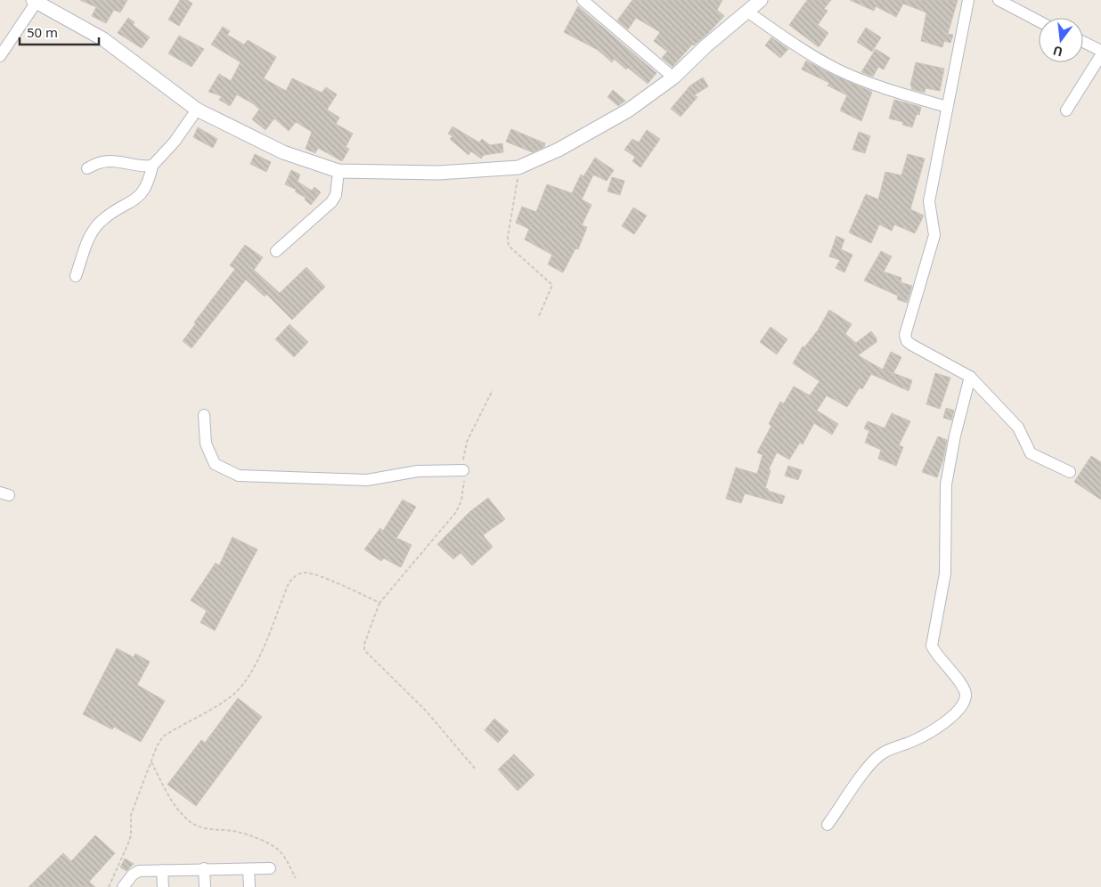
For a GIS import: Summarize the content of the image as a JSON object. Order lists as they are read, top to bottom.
{
  "scale_bar": "50 m",
  "north": "bottom"
}
